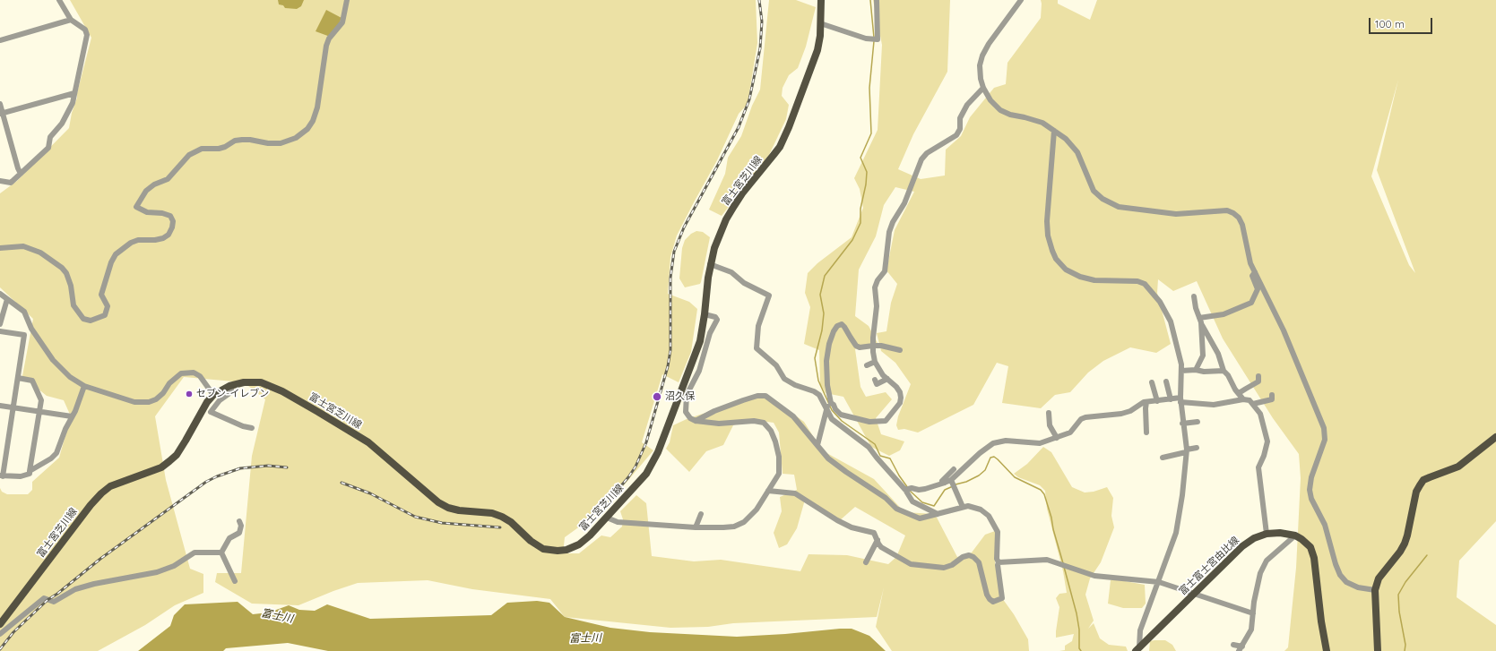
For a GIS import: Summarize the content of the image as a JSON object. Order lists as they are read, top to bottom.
{
  "streets": {
    "main road": ["富士宮芝川線", "富士富士宮由比線"]
  },
  "water": ["富士川"],
  "places": ["セブン-イレブン", "沼久保"],
  "scale_bar": "100 m"
}
